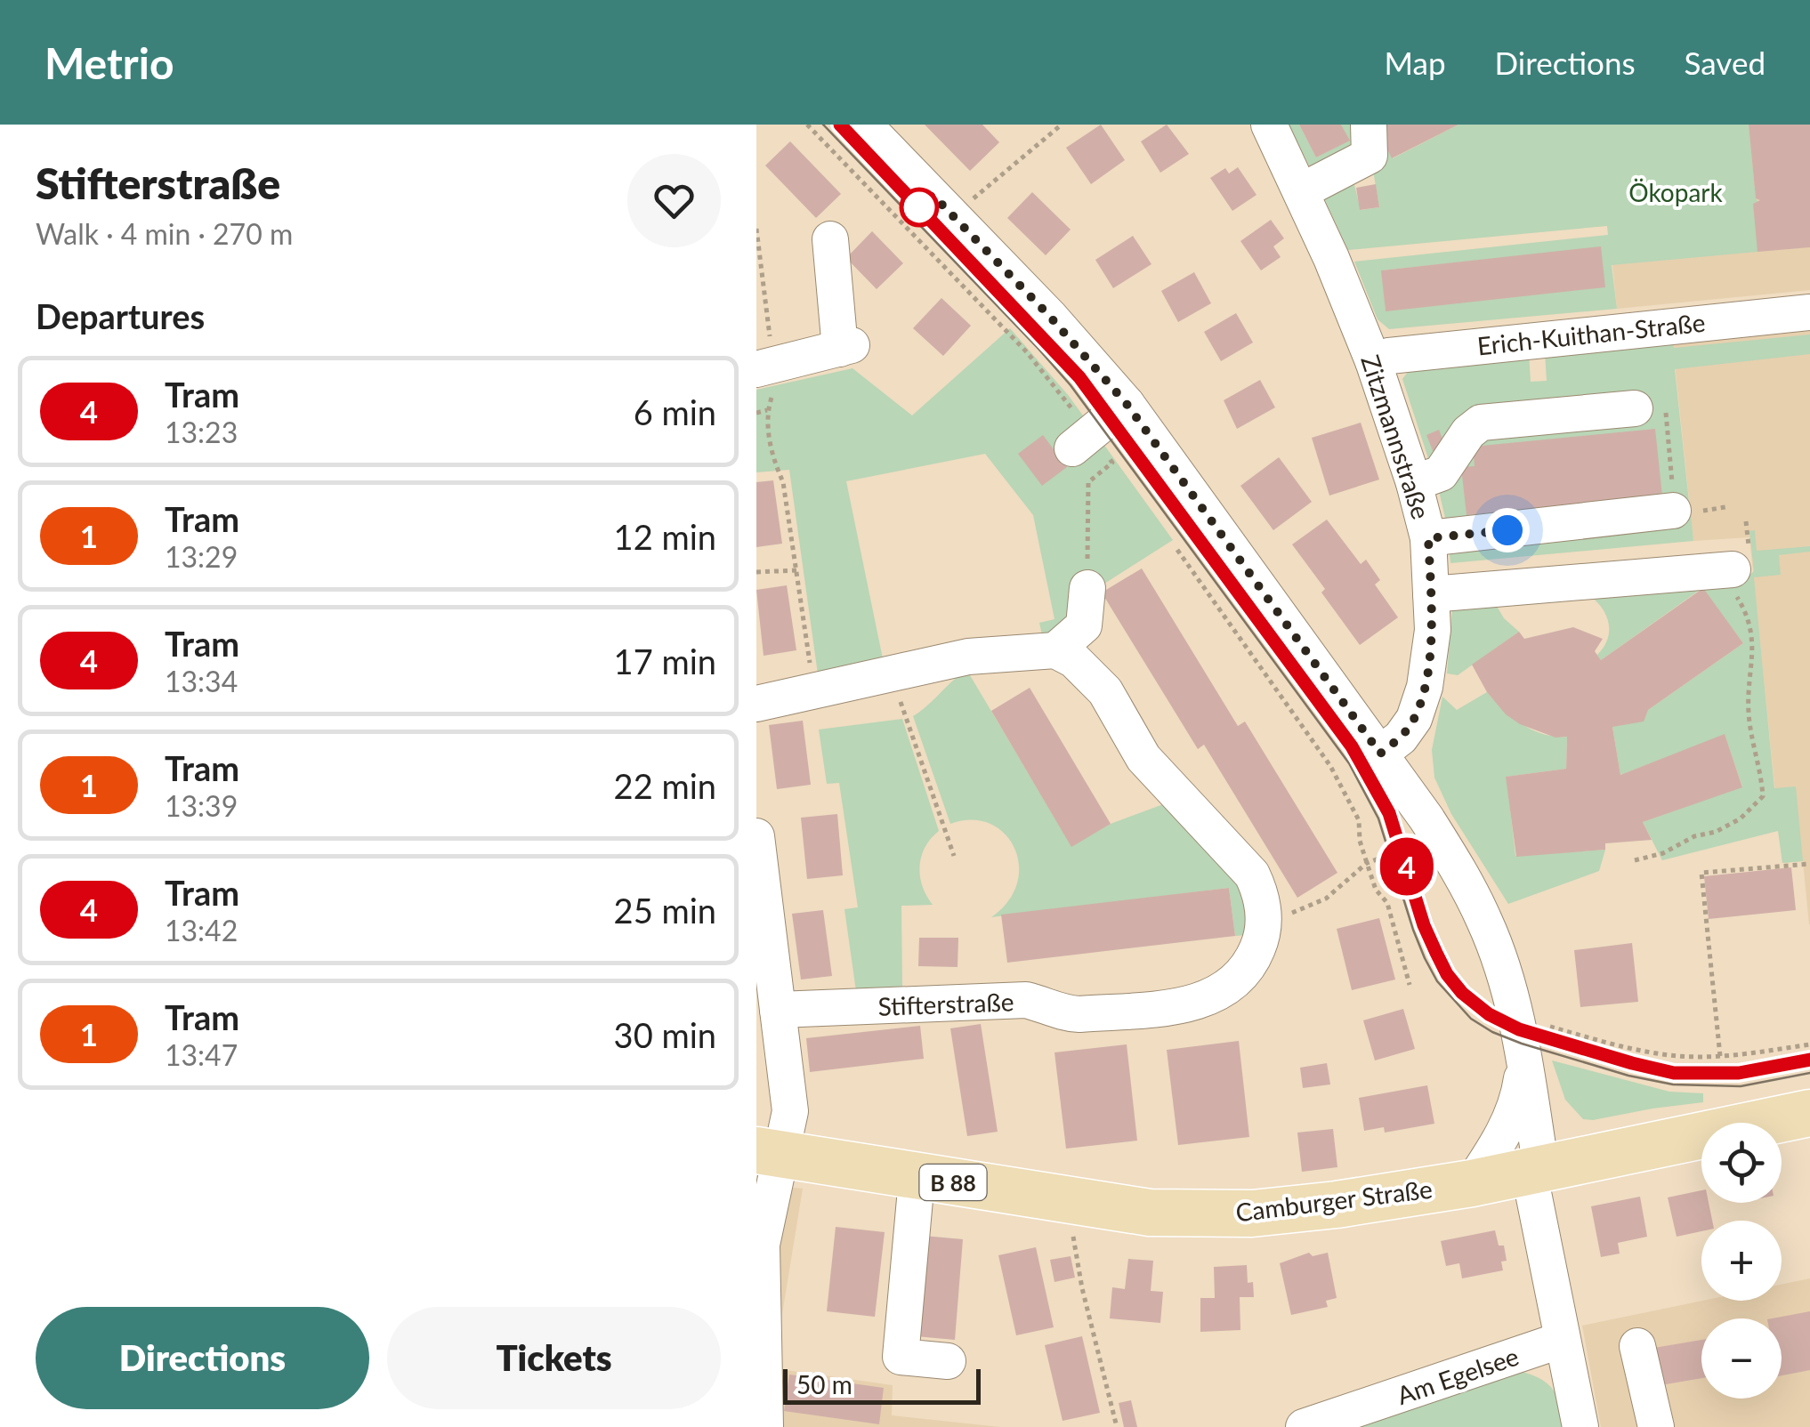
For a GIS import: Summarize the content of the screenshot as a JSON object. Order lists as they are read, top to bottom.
{
  "streets": {
    "main road": ["B 88", "Camburger Straße"],
    "street": [
      "Erich-Kuithan-Straße",
      "Zitzmannstraße",
      "Stifterstraße",
      "Am Egelsee"
    ]
  },
  "crossings": [
    ["Erich-Kuithan-Straße", "Zitzmannstraße"],
    ["B 88", "Camburger Straße"]
  ],
  "parks": ["Ökopark"],
  "lines": ["tram line 4"],
  "scale_bar": "50 m",
  "page": {
    "header": "Metrio",
    "nav": ["Map", "Directions", "Saved"],
    "heading": [
      ["Stifterstraße", "Walk · 4 min · 270 m"],
      "Departures"
    ],
    "on_map": "4",
    "list": [
      {
        "mark": "4",
        "name": "Tram",
        "note": "13:23",
        "value": "6 min"
      },
      {
        "mark": "1",
        "name": "Tram",
        "note": "13:29",
        "value": "12 min"
      },
      {
        "mark": "4",
        "name": "Tram",
        "note": "13:34",
        "value": "17 min"
      },
      {
        "mark": "1",
        "name": "Tram",
        "note": "13:39",
        "value": "22 min"
      },
      {
        "mark": "4",
        "name": "Tram",
        "note": "13:42",
        "value": "25 min"
      },
      {
        "mark": "1",
        "name": "Tram",
        "note": "13:47",
        "value": "30 min"
      }
    ],
    "map_buttons": ["+", "−"],
    "buttons": ["Directions", "Tickets"],
    "scale": "50 m"
  }
}
